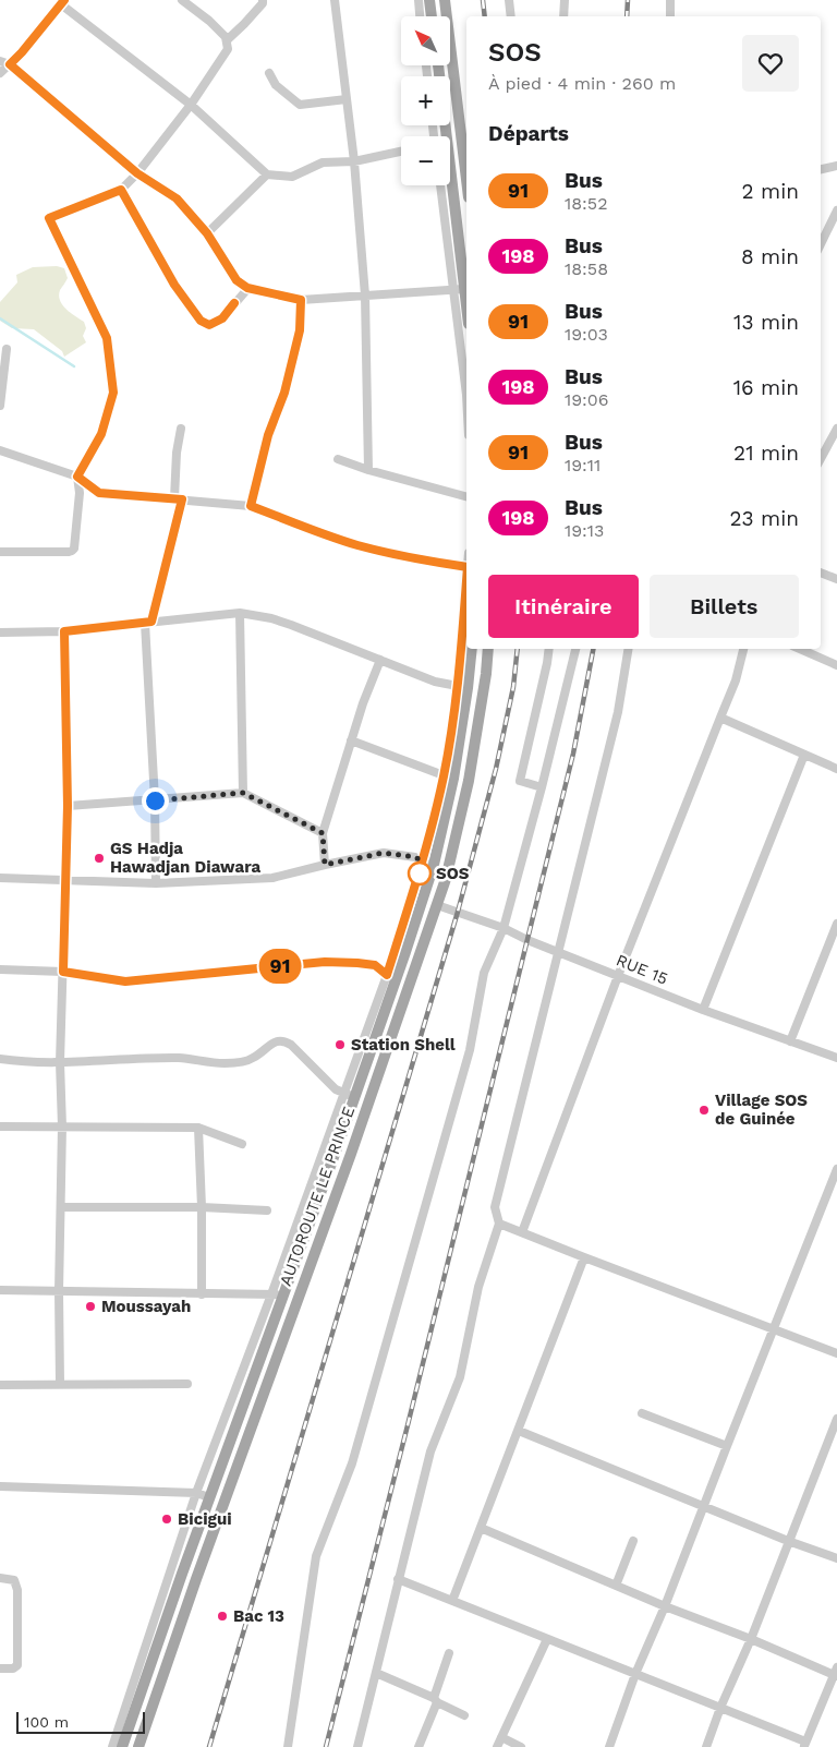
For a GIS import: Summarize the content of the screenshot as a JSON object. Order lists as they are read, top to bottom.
{
  "streets": {
    "main road": ["AUTOROUTE LE PRINCE"],
    "street": ["RUE 15"]
  },
  "crossings": [
    ["RUE 15", "AUTOROUTE LE PRINCE"]
  ],
  "places": [
    "GS Hadja Hawadjan Diawara",
    "SOS",
    "Station Shell",
    "Village SOS de Guinée",
    "Moussayah",
    "Bicigui",
    "Bac 13"
  ],
  "lines": ["bus line 91"],
  "scale_bar": "100 m",
  "north": "top left",
  "page": {
    "on_map": "91",
    "map_buttons": ["+", "−"],
    "heading": [
      ["SOS", "À pied · 4 min · 260 m"],
      "Départs"
    ],
    "list": [
      {
        "mark": "91",
        "name": "Bus",
        "note": "18:52",
        "value": "2 min"
      },
      {
        "mark": "198",
        "name": "Bus",
        "note": "18:58",
        "value": "8 min"
      },
      {
        "mark": "91",
        "name": "Bus",
        "note": "19:03",
        "value": "13 min"
      },
      {
        "mark": "198",
        "name": "Bus",
        "note": "19:06",
        "value": "16 min"
      },
      {
        "mark": "91",
        "name": "Bus",
        "note": "19:11",
        "value": "21 min"
      },
      {
        "mark": "198",
        "name": "Bus",
        "note": "19:13",
        "value": "23 min"
      }
    ],
    "buttons": ["Itinéraire", "Billets"],
    "scale": "100 m"
  }
}
